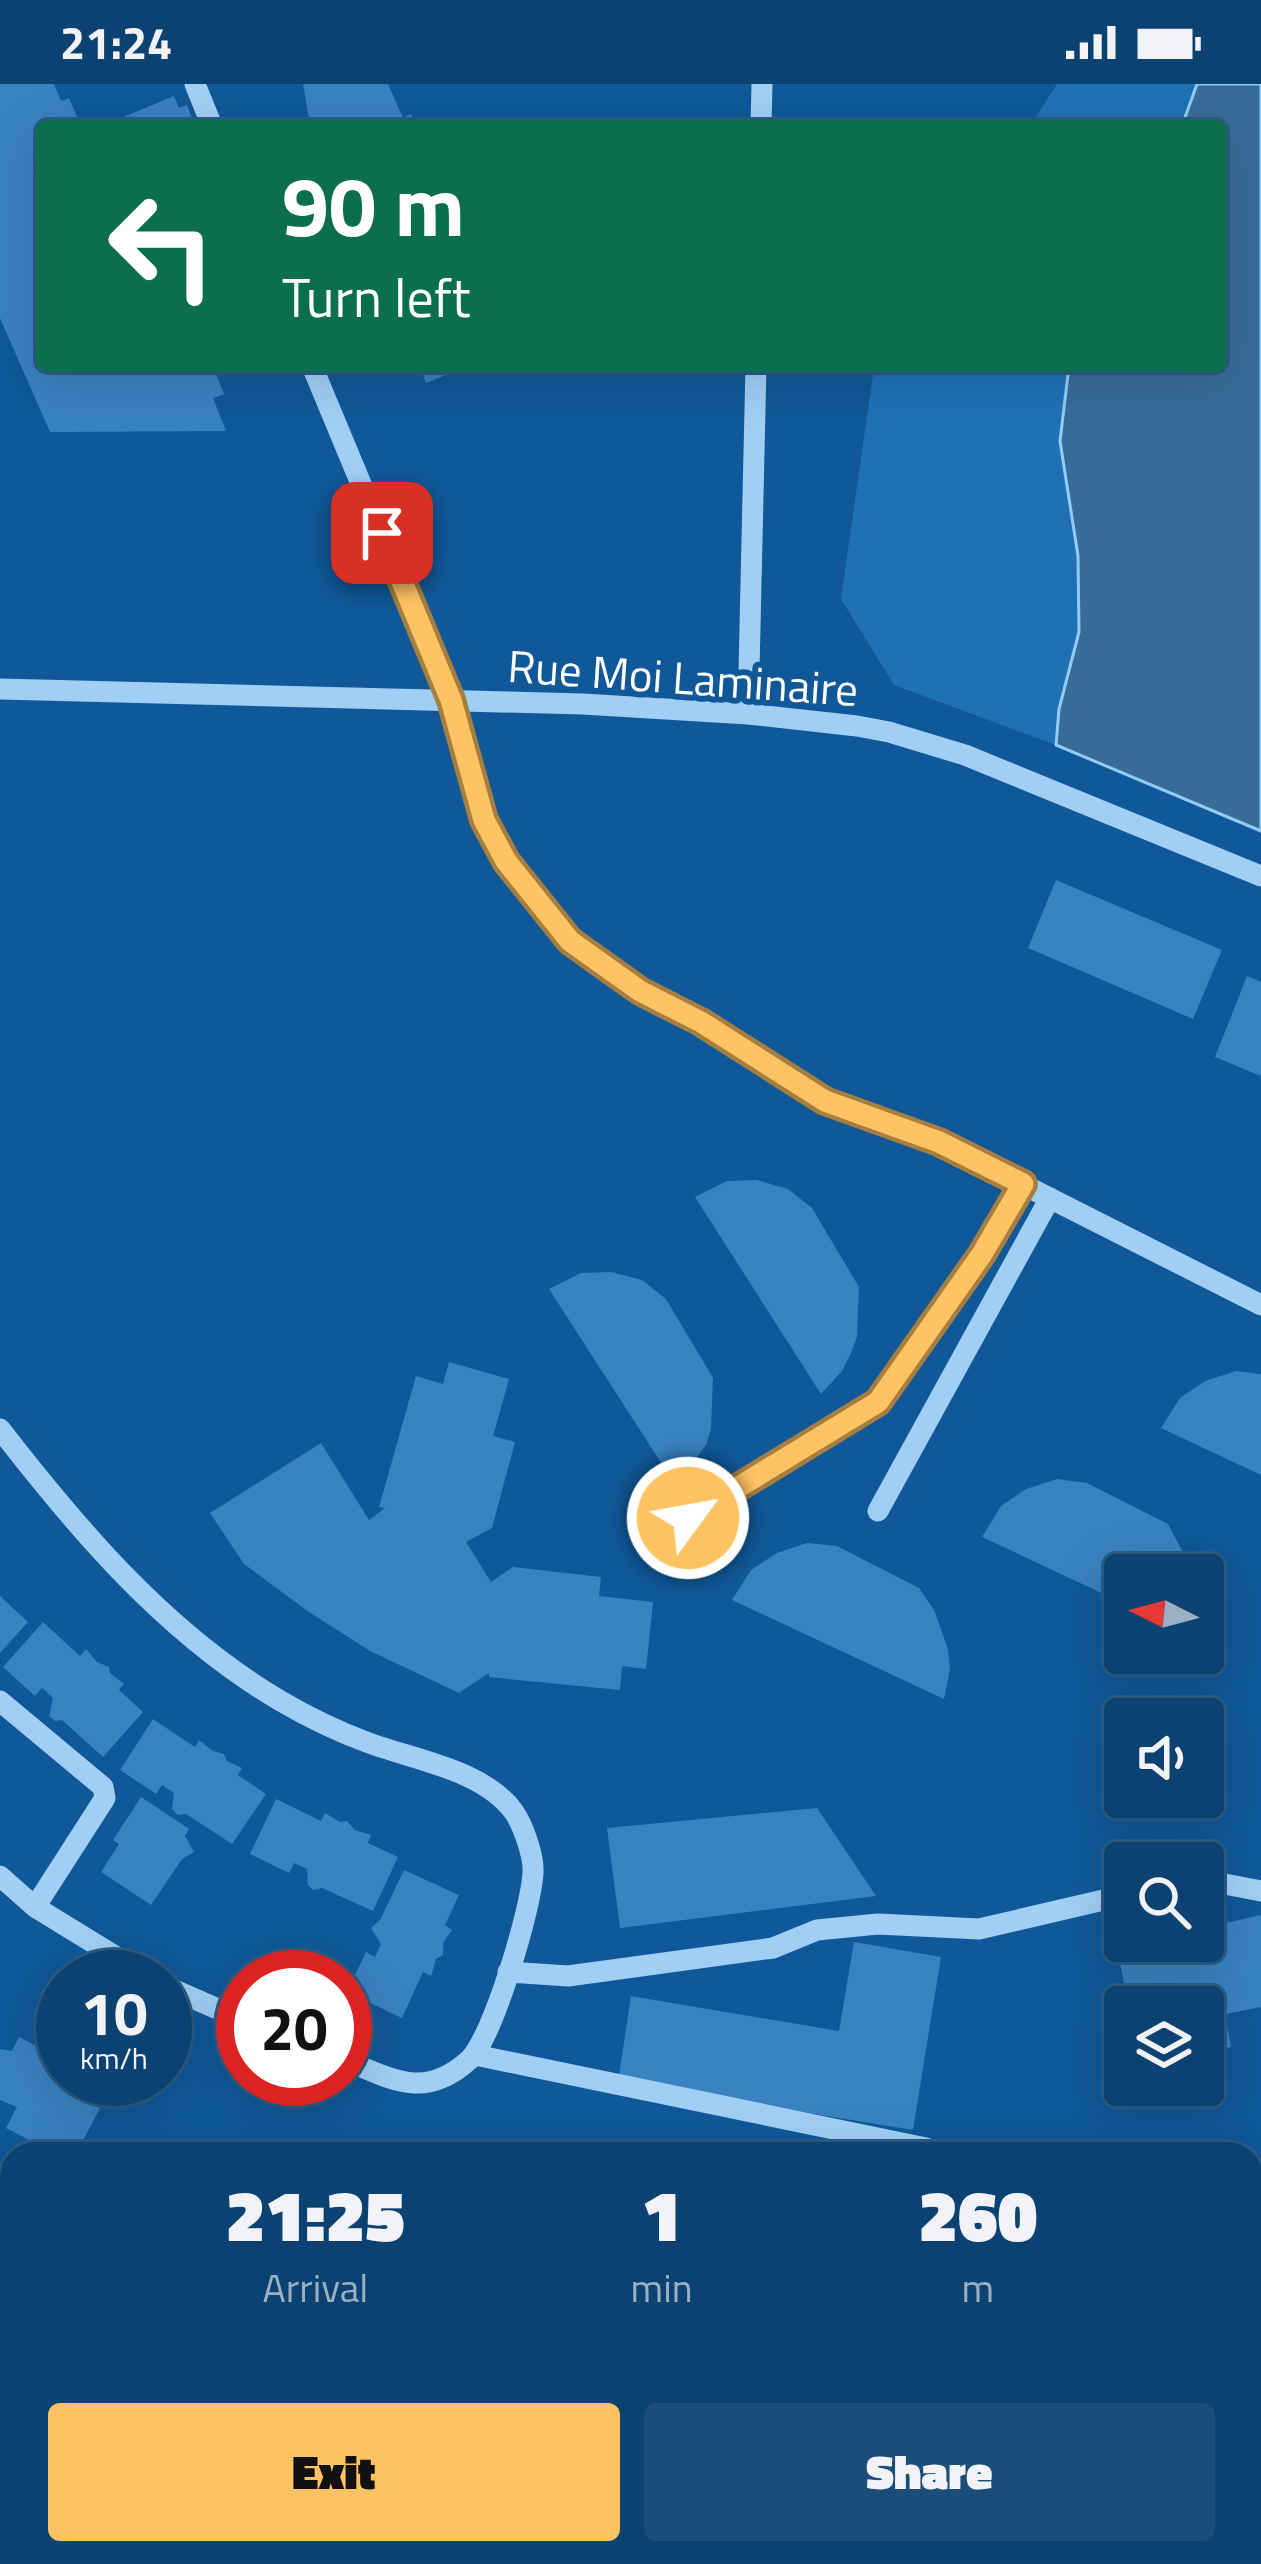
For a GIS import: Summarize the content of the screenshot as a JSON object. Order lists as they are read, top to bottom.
{
  "streets": {
    "street": ["Rue Moi Laminaire"]
  },
  "north": "left",
  "page": {
    "status": "21:24",
    "turn": ["90 m", "Turn left"],
    "speed": "10 km/h",
    "limit": "20",
    "eta": [
      "21:25",
      "Arrival",
      "1",
      "min",
      "260",
      "m"
    ],
    "buttons": ["Exit", "Share"]
  }
}
